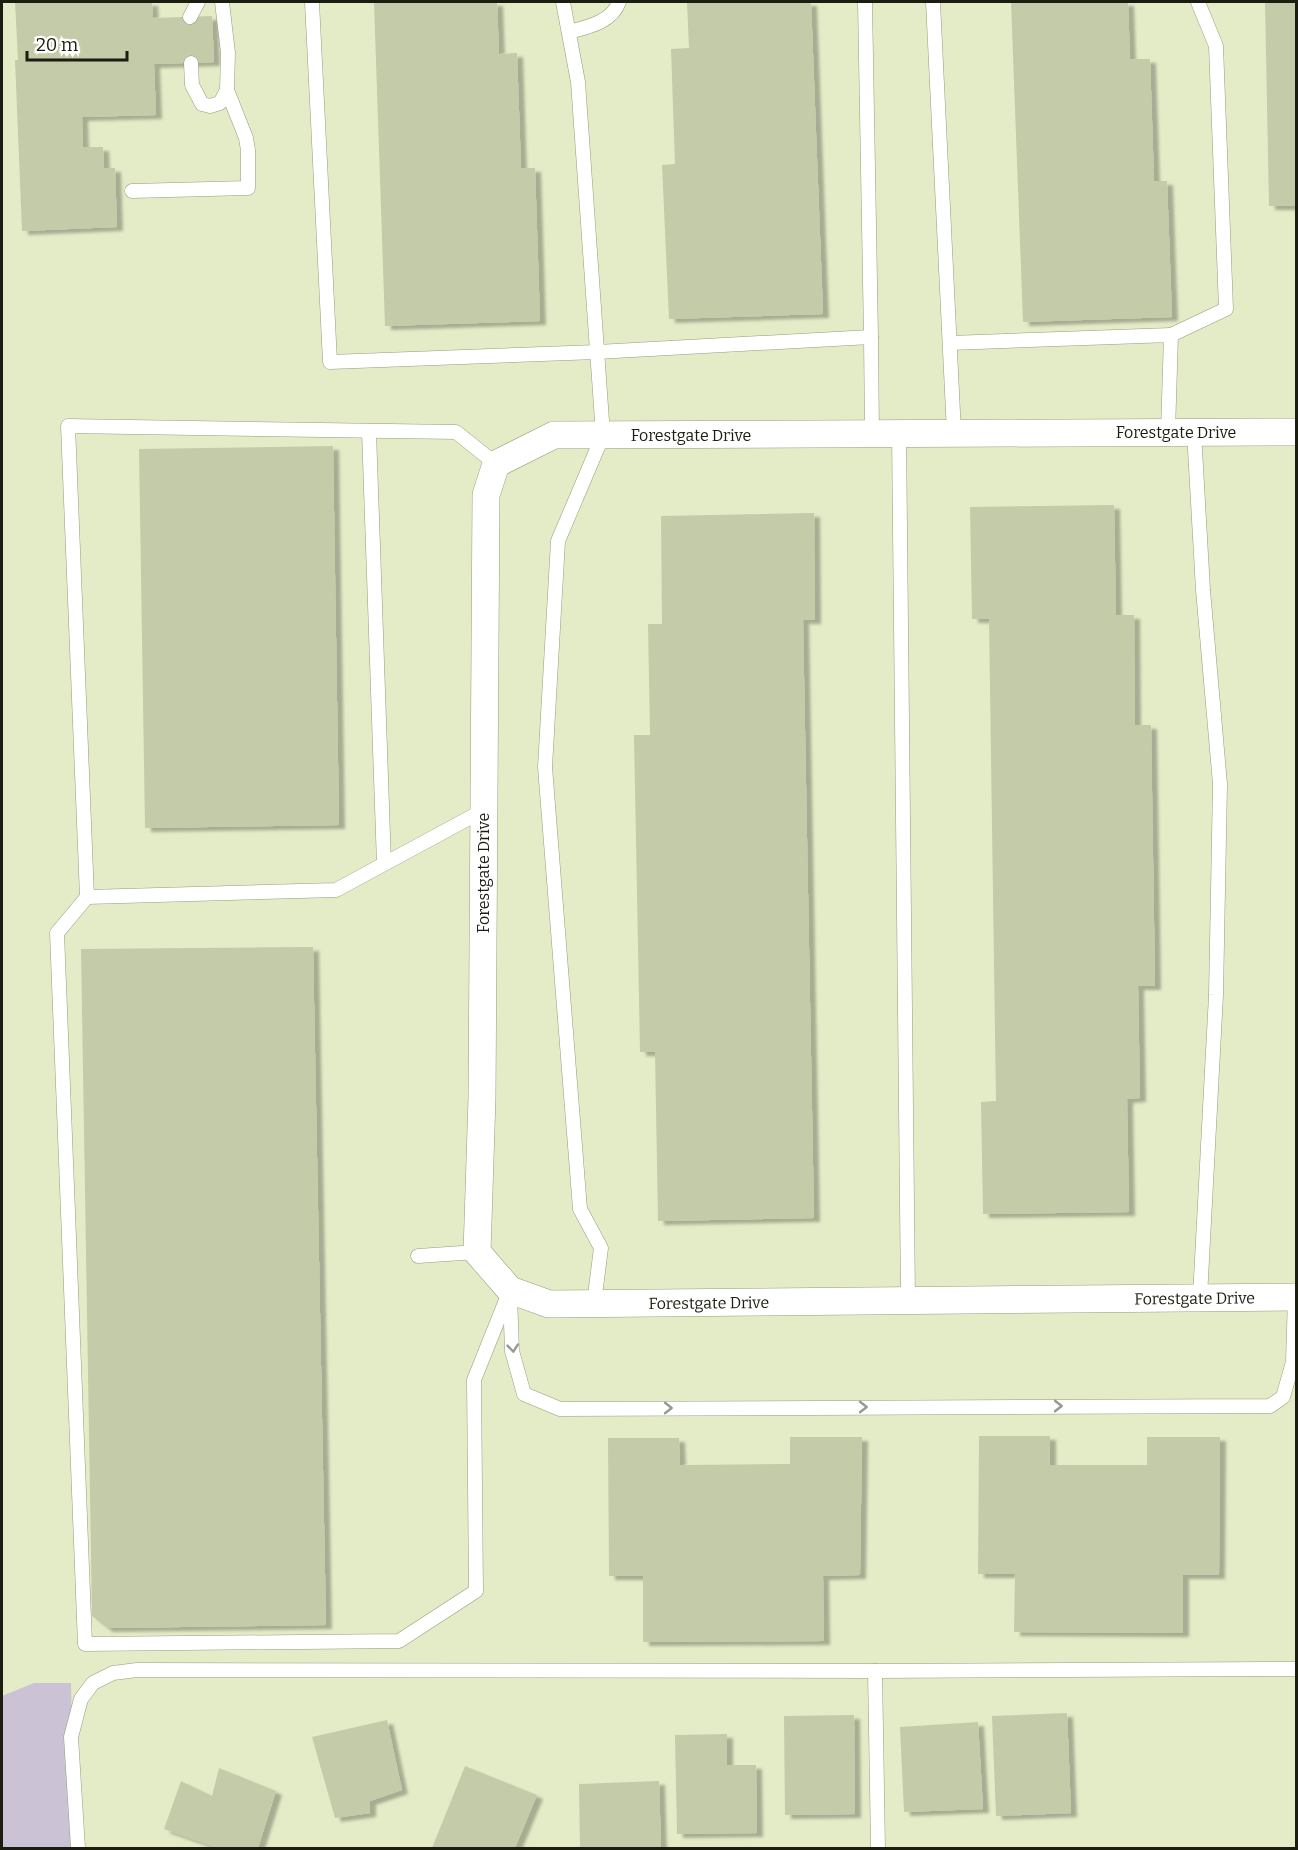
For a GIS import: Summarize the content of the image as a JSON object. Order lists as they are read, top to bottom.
{
  "streets": {
    "street": ["Forestgate Drive"]
  },
  "scale_bar": "20 m"
}
